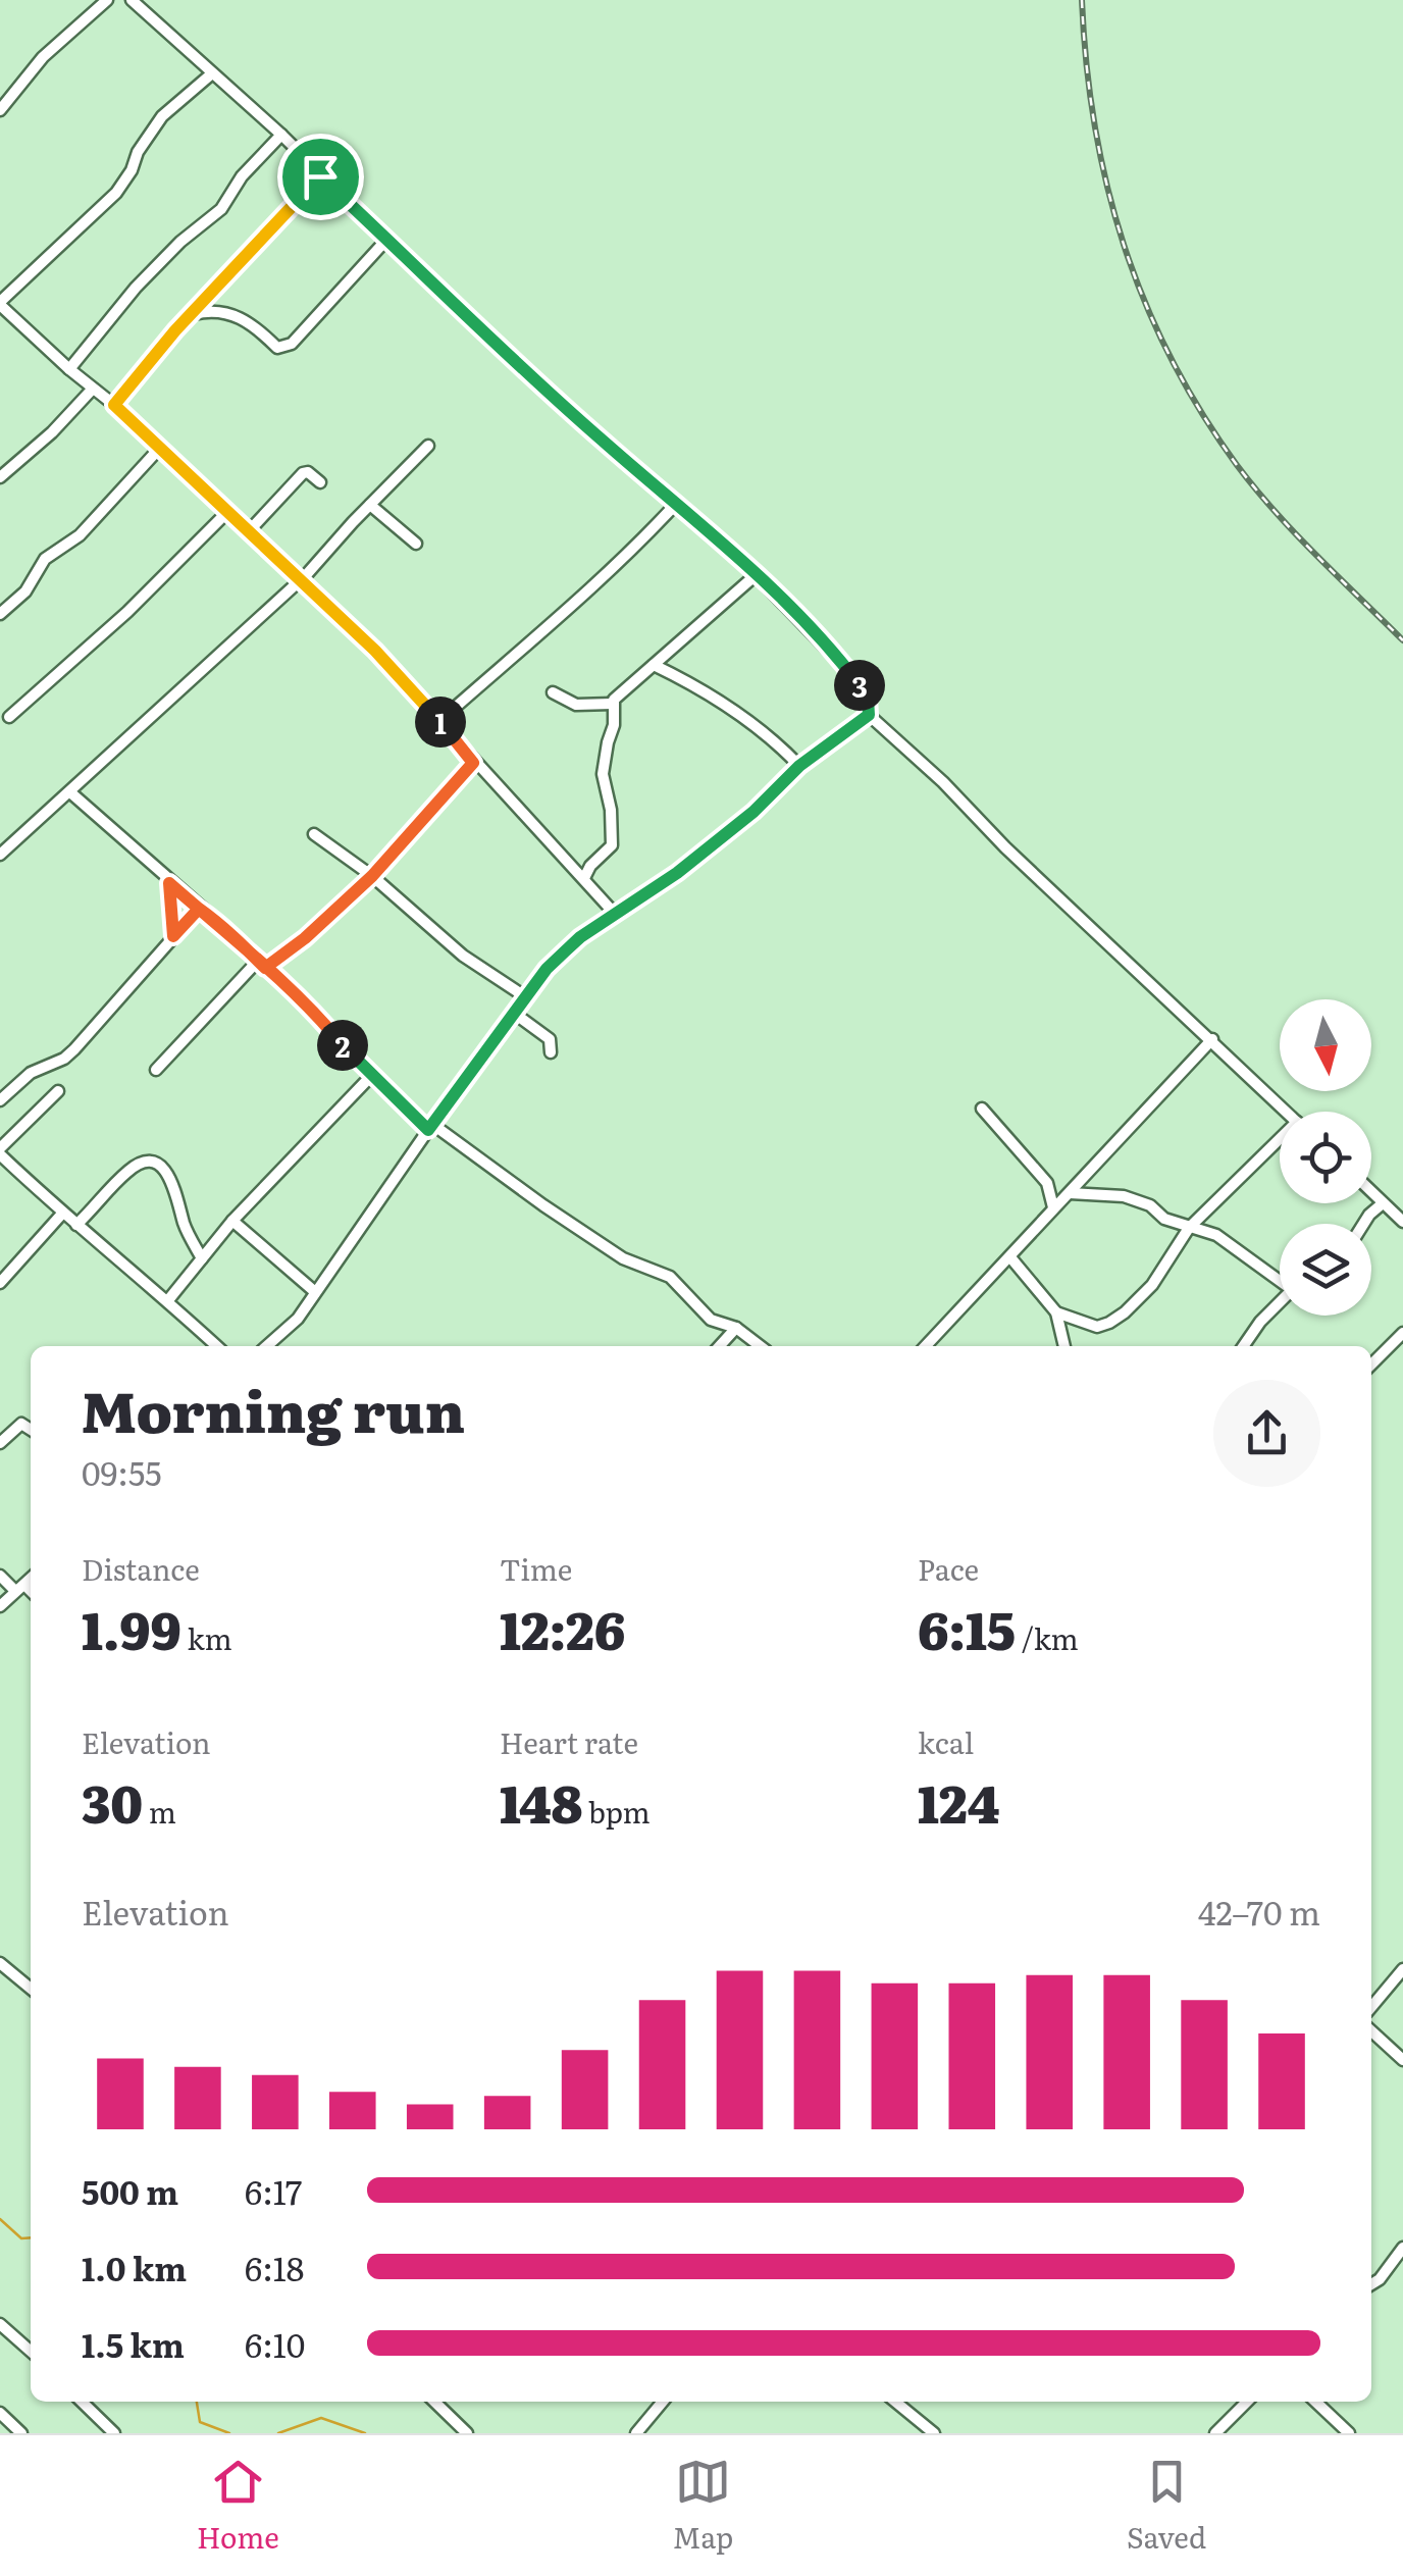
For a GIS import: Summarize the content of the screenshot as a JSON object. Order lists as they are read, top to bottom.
{
  "north": "bottom",
  "page": {
    "pins": ["3", "1", "2"],
    "heading": ["Morning run", "09:55"],
    "stats": [
      ["Distance", "1.99 km"],
      ["Time", "12:26"],
      ["Pace", "6:15 /km"],
      ["Elevation", "30 m"],
      ["Heart rate", "148 bpm"],
      ["kcal", "124"]
    ],
    "chart": ["Elevation", "42–70 m"],
    "list": [
      {
        "name": "500 m",
        "note": "6:17"
      },
      {
        "name": "1.0 km",
        "note": "6:18"
      },
      {
        "name": "1.5 km",
        "note": "6:10"
      }
    ],
    "tabs": ["Home", "Map", "Saved"]
  }
}
